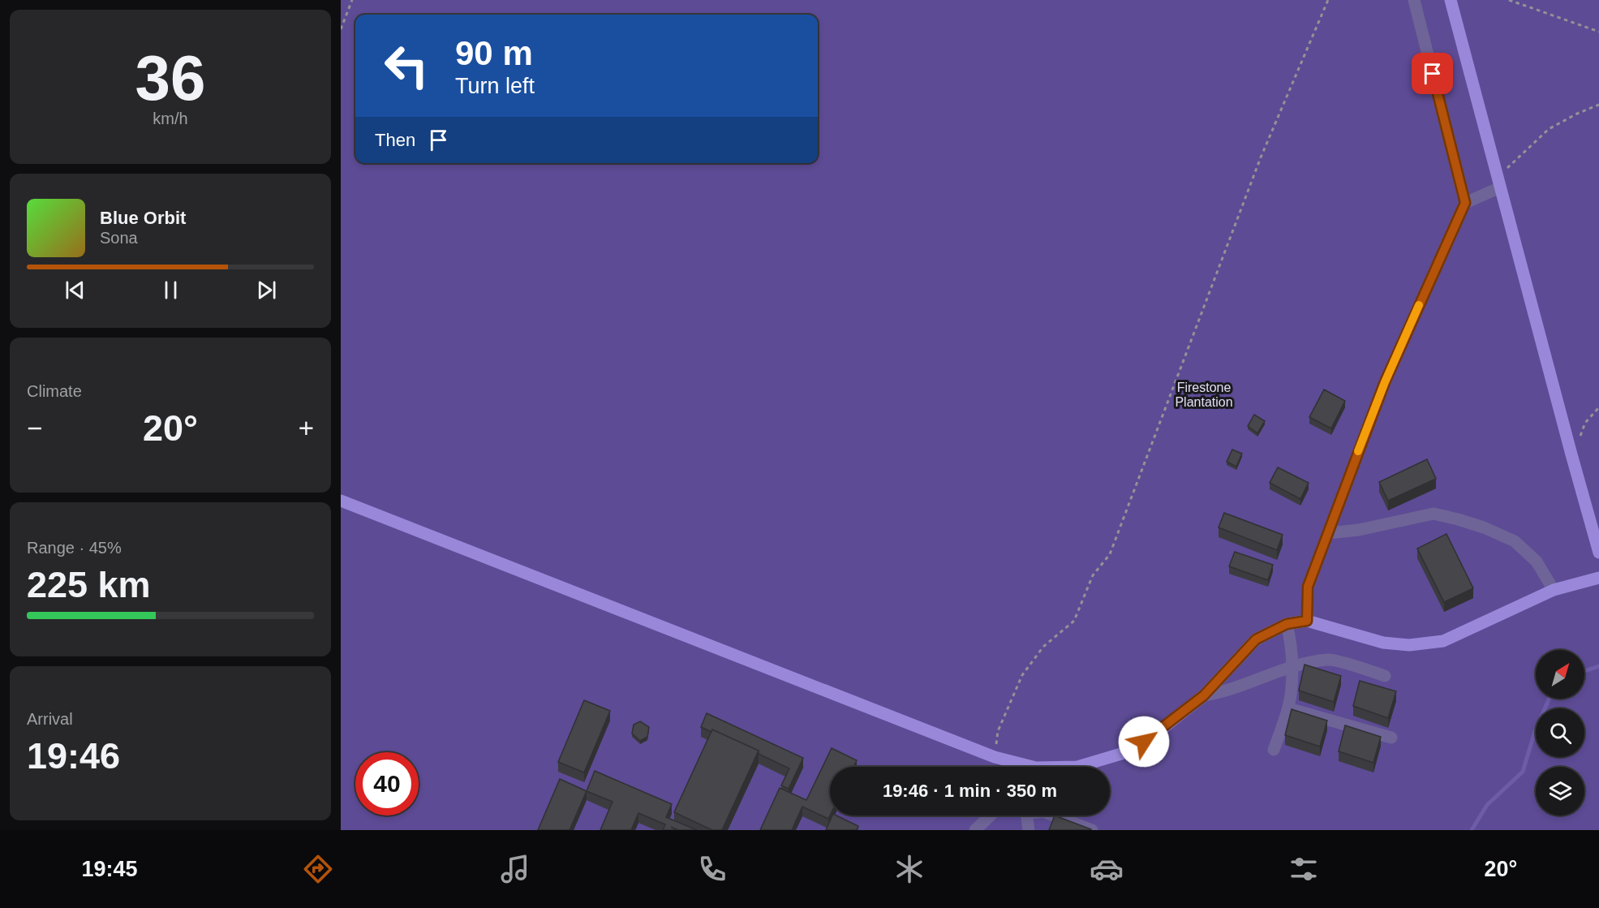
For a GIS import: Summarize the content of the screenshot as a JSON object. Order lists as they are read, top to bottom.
{
  "parks": ["Firestone Plantation"],
  "north": "top right",
  "page": {
    "tile": [
      ["36", "km/h"],
      "Climate",
      ["Range · 45%", "225 km"],
      ["Arrival", "19:46"]
    ],
    "turn": ["90 m", "Turn left"],
    "then": "Then",
    "song": ["Blue Orbit", "Sona"],
    "heat": ["−", "20°", "+"],
    "limit": "40",
    "trip": "19:46 · 1 min · 350 m",
    "tabs": ["19:45", "20°"]
  }
}
